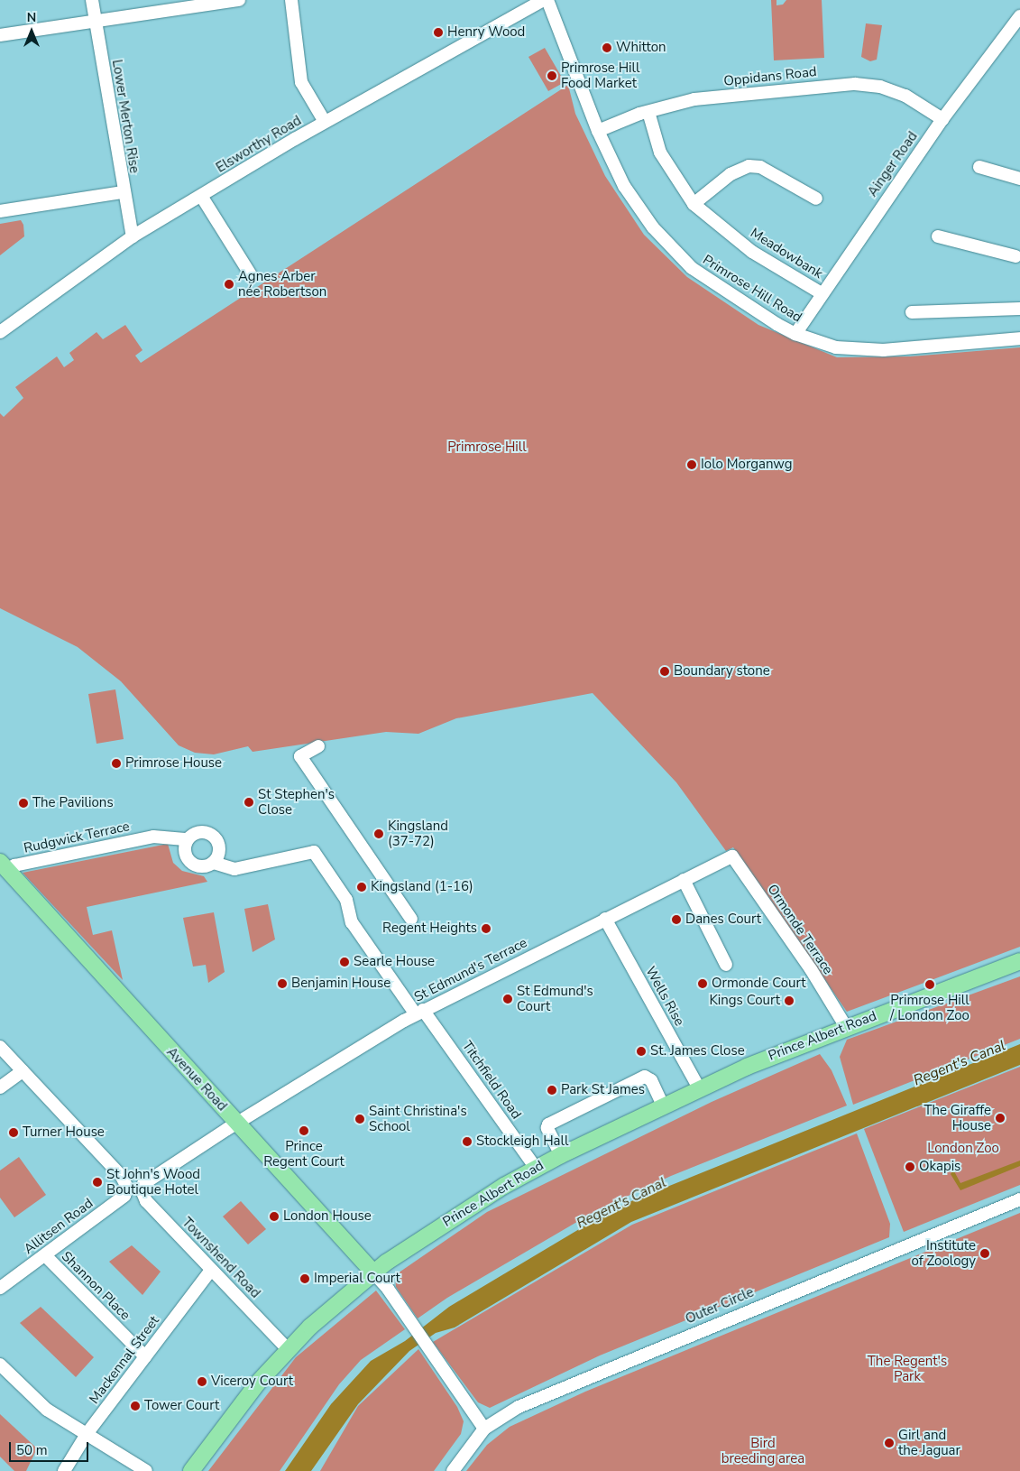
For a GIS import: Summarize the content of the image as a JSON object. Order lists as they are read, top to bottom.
{
  "streets": {
    "main road": ["Prince Albert Road", "Avenue Road"],
    "street": [
      "Oppidans Road",
      "Lower Merton Rise",
      "Elsworthy Road",
      "Ainger Road",
      "Meadowbank",
      "Primrose Hill Road",
      "Rudgwick Terrace",
      "Ormonde Terrace",
      "St Edmund's Terrace",
      "Wells Rise",
      "Titchfield Road",
      "Allitsen Road",
      "Townshend Road",
      "Shannon Place",
      "Outer Circle",
      "Mackennal Street"
    ]
  },
  "crossings": [
    ["Oppidans Road", "Ainger Road"],
    ["Oppidans Road", "Meadowbank"],
    ["Oppidans Road", "Primrose Hill Road"],
    ["Lower Merton Rise", "Elsworthy Road"],
    ["Ainger Road", "Meadowbank"],
    ["Ainger Road", "Primrose Hill Road"],
    ["Rudgwick Terrace", "Avenue Road"],
    ["Rudgwick Terrace", "Titchfield Road"],
    ["Ormonde Terrace", "St Edmund's Terrace"],
    ["Ormonde Terrace", "Prince Albert Road"],
    ["St Edmund's Terrace", "Wells Rise"],
    ["St Edmund's Terrace", "Avenue Road"],
    ["St Edmund's Terrace", "Titchfield Road"],
    ["St Edmund's Terrace", "Townshend Road"],
    ["Wells Rise", "Prince Albert Road"],
    ["Prince Albert Road", "Avenue Road"],
    ["Prince Albert Road", "Titchfield Road"],
    ["Prince Albert Road", "Townshend Road"],
    ["Avenue Road", "Townshend Road"],
    ["Avenue Road", "Outer Circle"],
    ["Allitsen Road", "Shannon Place"],
    ["Townshend Road", "Mackennal Street"],
    ["Shannon Place", "Mackennal Street"]
  ],
  "water": ["Regent's Canal"],
  "parks": [
    "Primrose Hill",
    "London Zoo",
    "The Regent's Park",
    "Bird breeding area"
  ],
  "places": [
    "Henry Wood",
    "Whitton",
    "Primrose Hill Food Market",
    "Agnes Arber née Robertson",
    "Iolo Morganwg",
    "Boundary stone",
    "Primrose House",
    "St Stephen's Close",
    "The Pavilions",
    "Kingsland (37-72)",
    "Kingsland (1-16)",
    "Danes Court",
    "Regent Heights",
    "Searle House",
    "Benjamin House",
    "Ormonde Court",
    "Primrose Hill / London Zoo",
    "St Edmund's Court",
    "Kings Court",
    "St. James Close",
    "Park St James",
    "The Giraffe House",
    "Saint Christina's School",
    "Prince Regent Court",
    "Turner House",
    "Stockleigh Hall",
    "Okapis",
    "St John's Wood Boutique Hotel",
    "London House",
    "Institute of Zoology",
    "Imperial Court",
    "Viceroy Court",
    "Tower Court",
    "Girl and the Jaguar"
  ],
  "scale_bar": "50 m",
  "north": "top"
}
